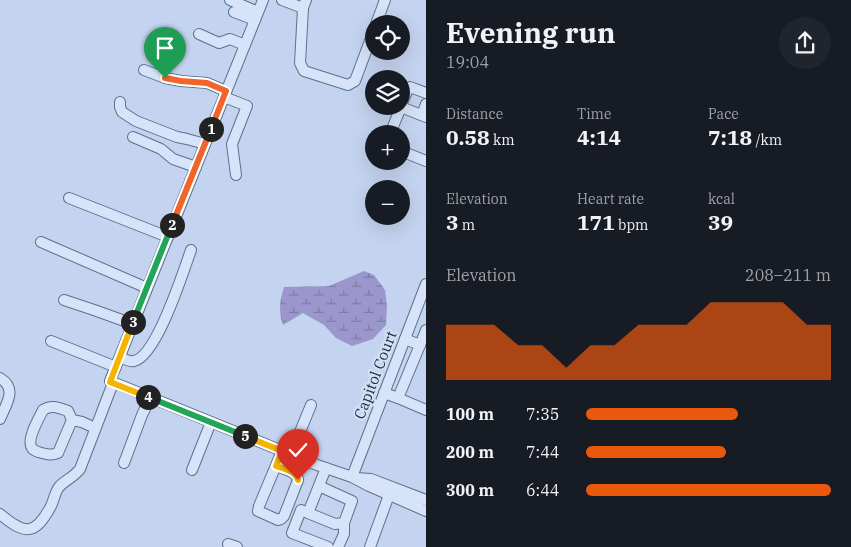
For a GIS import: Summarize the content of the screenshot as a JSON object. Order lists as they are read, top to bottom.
{
  "streets": {
    "street": ["Capitol Court"]
  },
  "page": {
    "heading": ["Evening run", "19:04"],
    "map_buttons": ["+", "−"],
    "stats": [
      ["Distance", "0.58 km"],
      ["Time", "4:14"],
      ["Pace", "7:18 /km"],
      ["Elevation", "3 m"],
      ["Heart rate", "171 bpm"],
      ["kcal", "39"]
    ],
    "pins": [
      "1",
      "2",
      "3",
      "4",
      "5"
    ],
    "chart": ["Elevation", "208–211 m"],
    "list": [
      {
        "name": "100 m",
        "note": "7:35"
      },
      {
        "name": "200 m",
        "note": "7:44"
      },
      {
        "name": "300 m",
        "note": "6:44"
      }
    ]
  }
}
